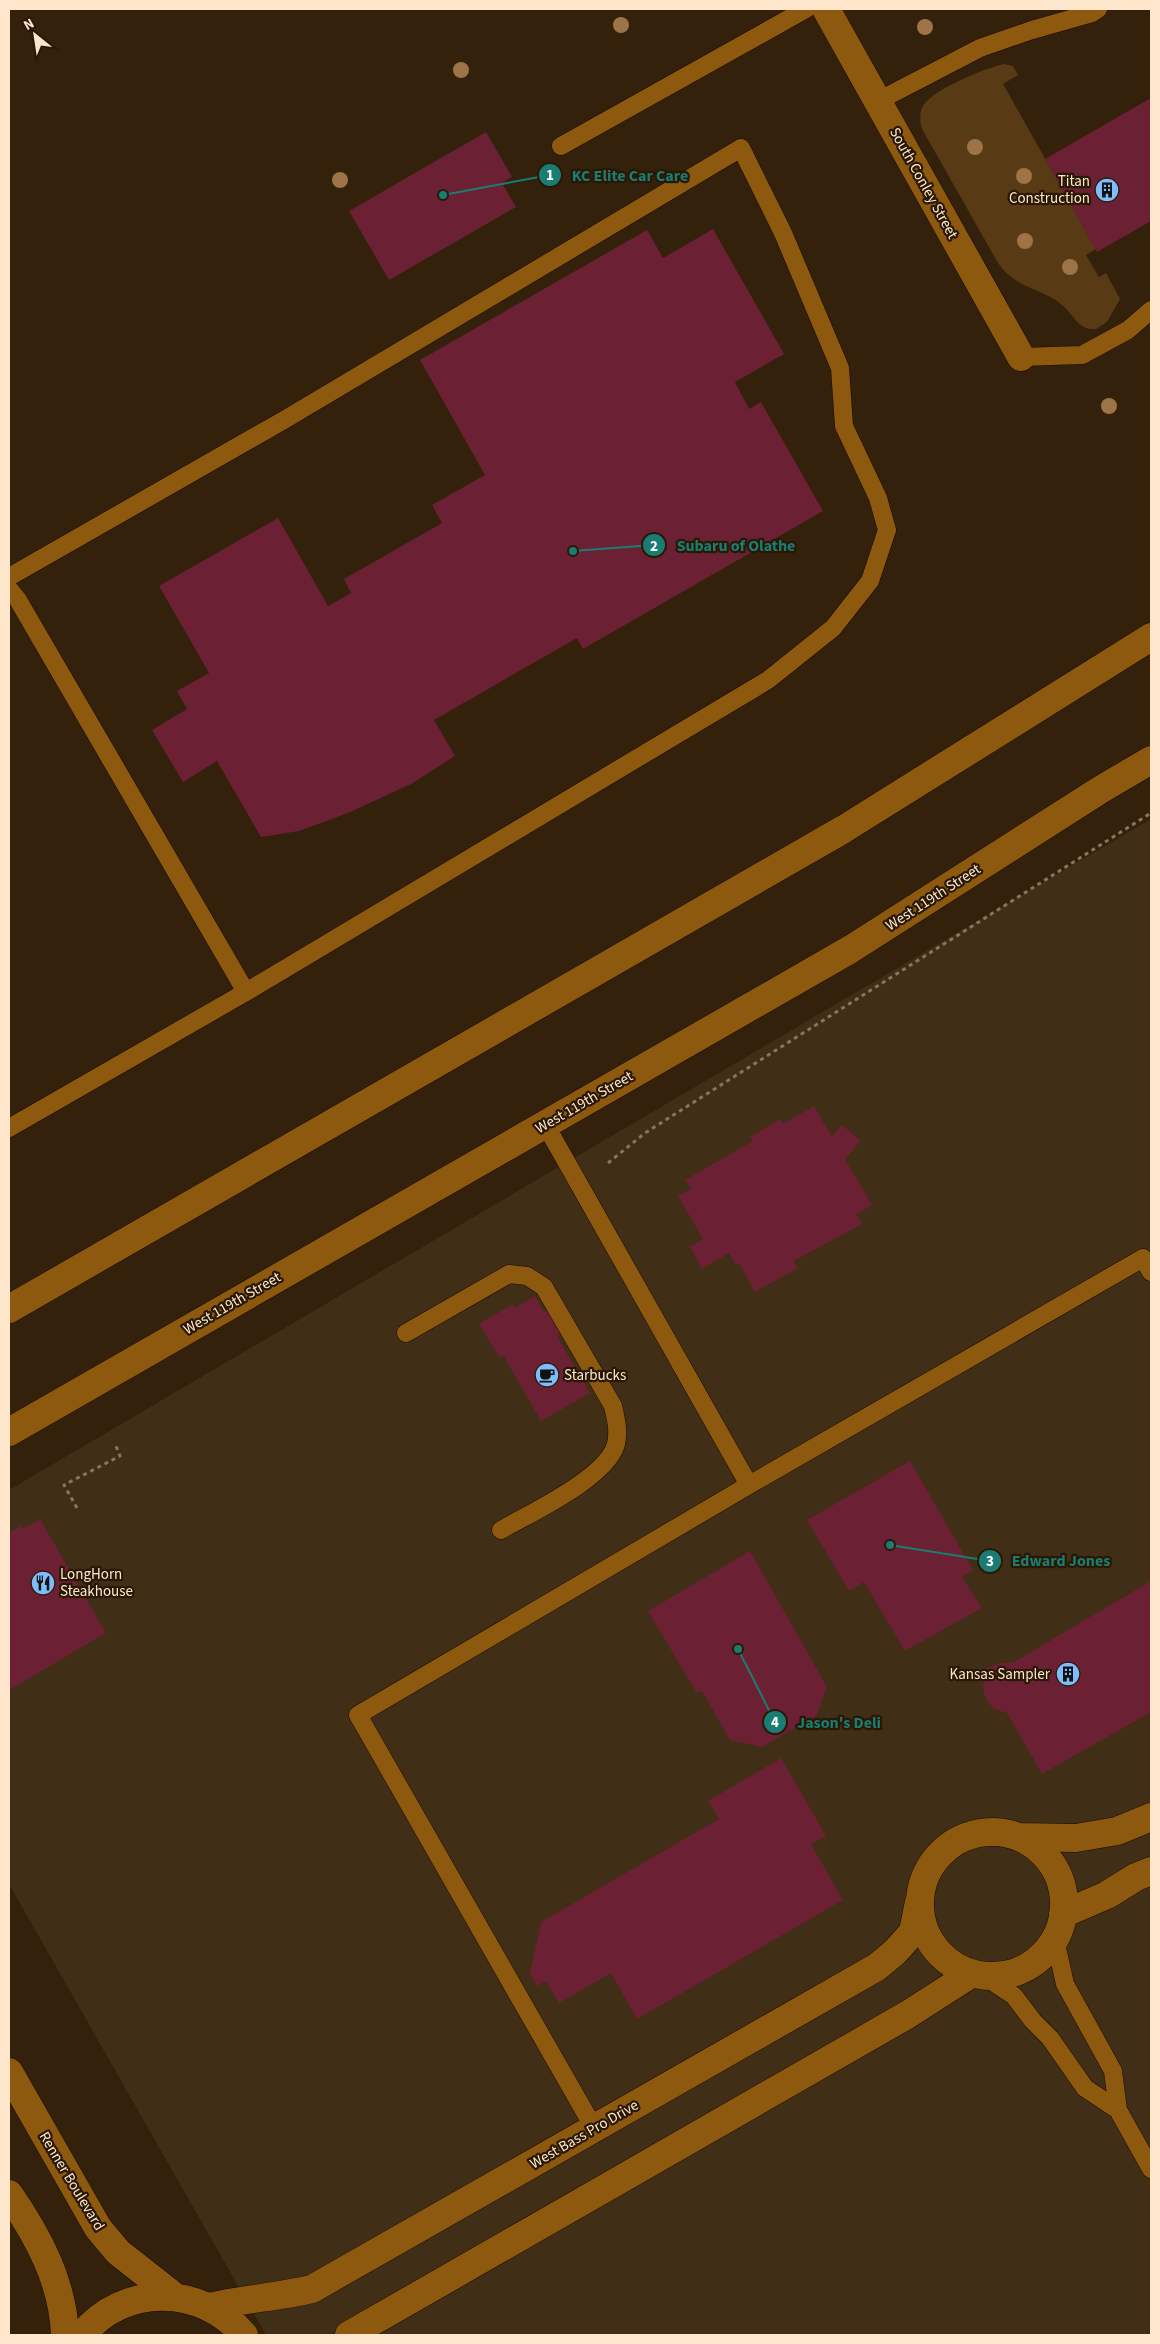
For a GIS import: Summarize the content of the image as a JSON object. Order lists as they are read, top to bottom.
{
  "streets": {
    "main road": [
      "South Conley Street",
      "West 119th Street",
      "West Bass Pro Drive",
      "Renner Boulevard"
    ]
  },
  "places": {
    "building": ["Titan Construction", "Kansas Sampler"],
    "other": [
      "KC Elite Car Care",
      "Subaru of Olathe",
      "Edward Jones",
      "Jason's Deli"
    ],
    "cafe": ["Starbucks"],
    "restaurant": ["LongHorn Steakhouse"]
  },
  "north": "top left"
}
